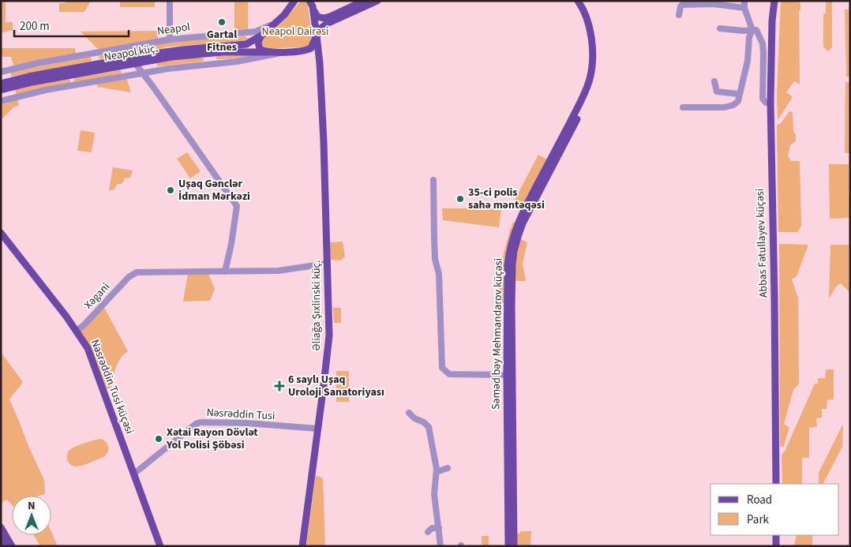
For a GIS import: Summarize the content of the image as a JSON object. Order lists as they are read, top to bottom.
{
  "streets": {
    "main road": [
      "Neapol küç.",
      "Abbas Fətullayev küçəsi",
      "Əliağa Şıxlinski küç.",
      "Səməd bəy Mehmandarov küçəsi",
      "Nəsrəddin Tusi küçəsi"
    ],
    "street": ["Neapol", "Xəgani", "Nəsrəddin Tusi"]
  },
  "crossings": [
    ["Neapol", "Neapol küç."],
    ["Xəgani", "Nəsrəddin Tusi küçəsi"],
    ["Əliağa Şıxlinski küç.", "Nəsrəddin Tusi"],
    ["Nəsrəddin Tusi küçəsi", "Nəsrəddin Tusi"]
  ],
  "parks": ["Neapol Dairəsi"],
  "places": {
    "other": [
      "Gartal Fitnes",
      "Uşaq Gənclər İdman Mərkəzi",
      "35-ci polis sahə məntəqəsi",
      "Xətai Rayon Dövlət Yol Polisi Şöbəsi"
    ],
    "health": ["6 saylı Uşaq Uroloji Sanatoriyası"]
  },
  "legend": ["Road", "Park"],
  "scale_bar": "200 m",
  "north": "top"
}
